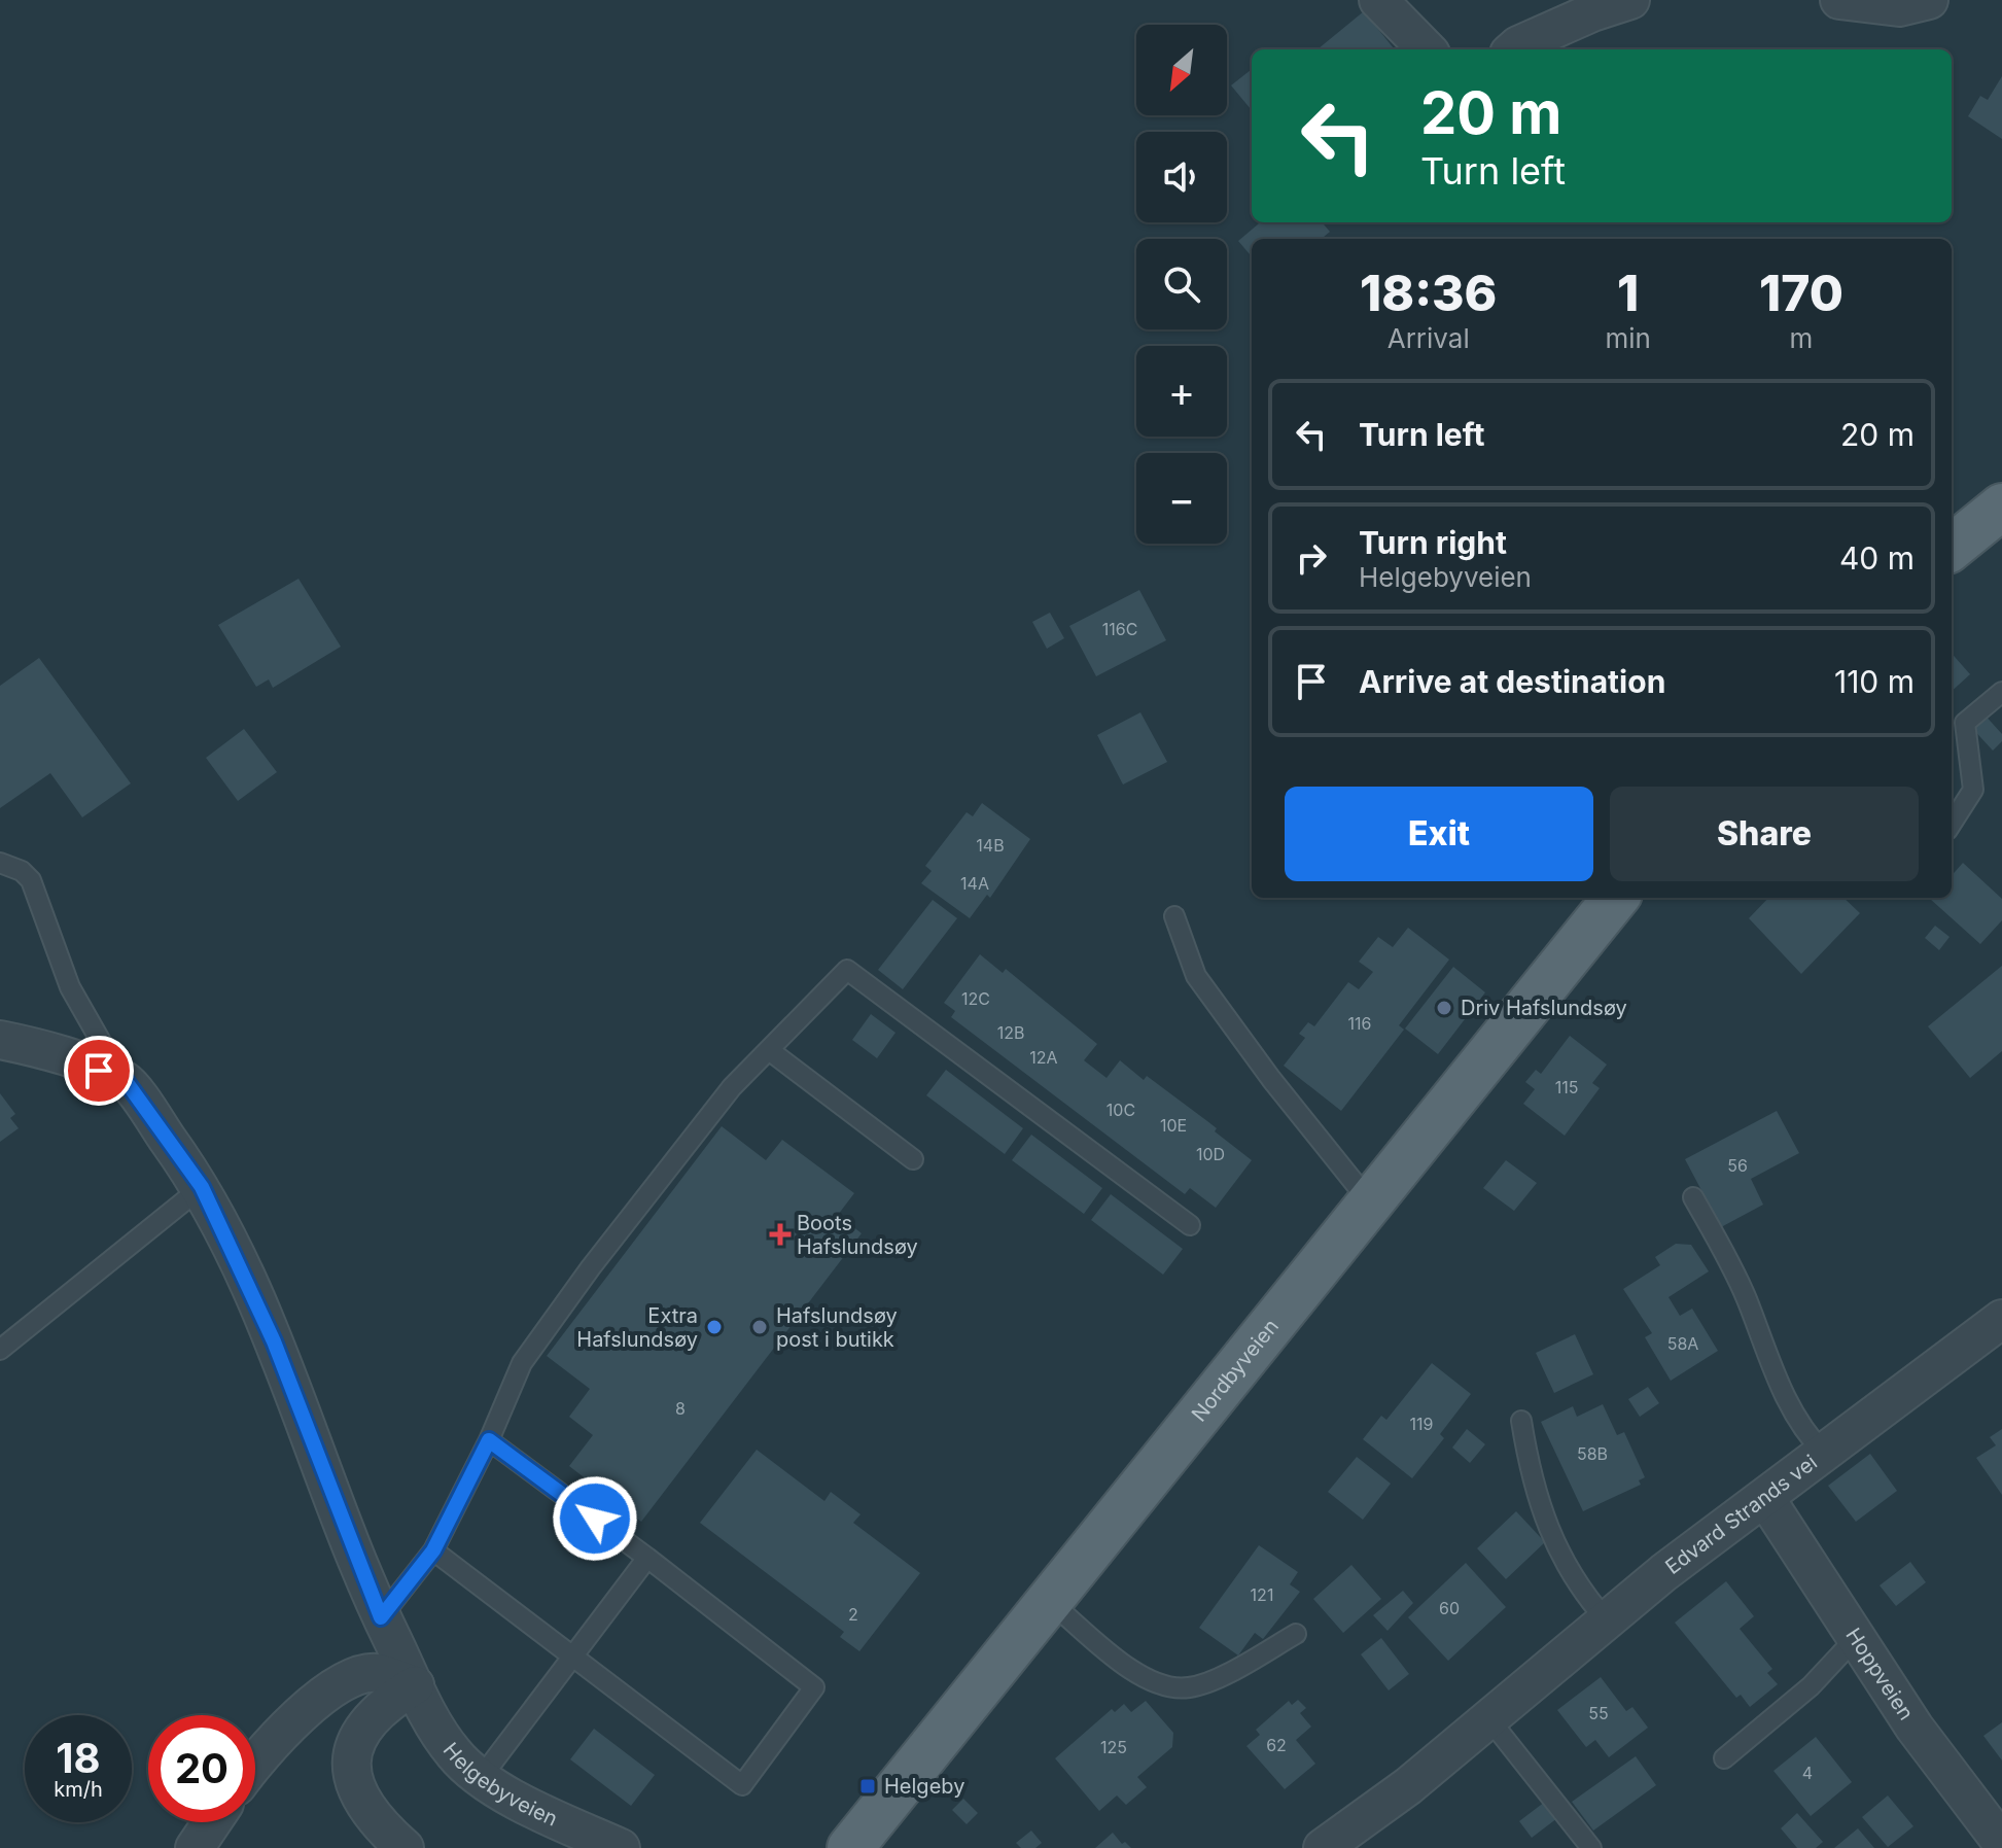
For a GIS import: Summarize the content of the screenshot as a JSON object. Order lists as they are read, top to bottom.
{
  "streets": {
    "main road": ["Nordbyveien"],
    "street": ["Edvard Strands vei", "Hoppveien", "Helgebyveien"]
  },
  "crossings": [
    ["Edvard Strands vei", "Hoppveien"]
  ],
  "places": {
    "other": ["Driv Hafslundsøy", "Extra Hafslundsøy", "Hafslundsøy post i butikk"],
    "health": ["Boots Hafslundsøy"],
    "transit": ["Helgeby"]
  },
  "house_numbers": [
    "116C",
    "14B",
    "14A",
    "12C",
    "116",
    "12B",
    "12A",
    "115",
    "10C",
    "10E",
    "10D",
    "56",
    "58A",
    "8",
    "119",
    "58B",
    "121",
    "60",
    "2",
    "55",
    "62",
    "125",
    "4"
  ],
  "north": "bottom left",
  "page": {
    "map_buttons": ["+", "−"],
    "turn": ["20 m", "Turn left"],
    "eta": [
      "18:36",
      "Arrival",
      "1",
      "min",
      "170",
      "m"
    ],
    "list": [
      {
        "name": "Turn left",
        "value": "20 m"
      },
      {
        "name": "Turn right",
        "note": "Helgebyveien",
        "value": "40 m"
      },
      {
        "name": "Arrive at destination",
        "value": "110 m"
      }
    ],
    "buttons": ["Exit", "Share"],
    "speed": "18 km/h",
    "limit": "20"
  }
}
